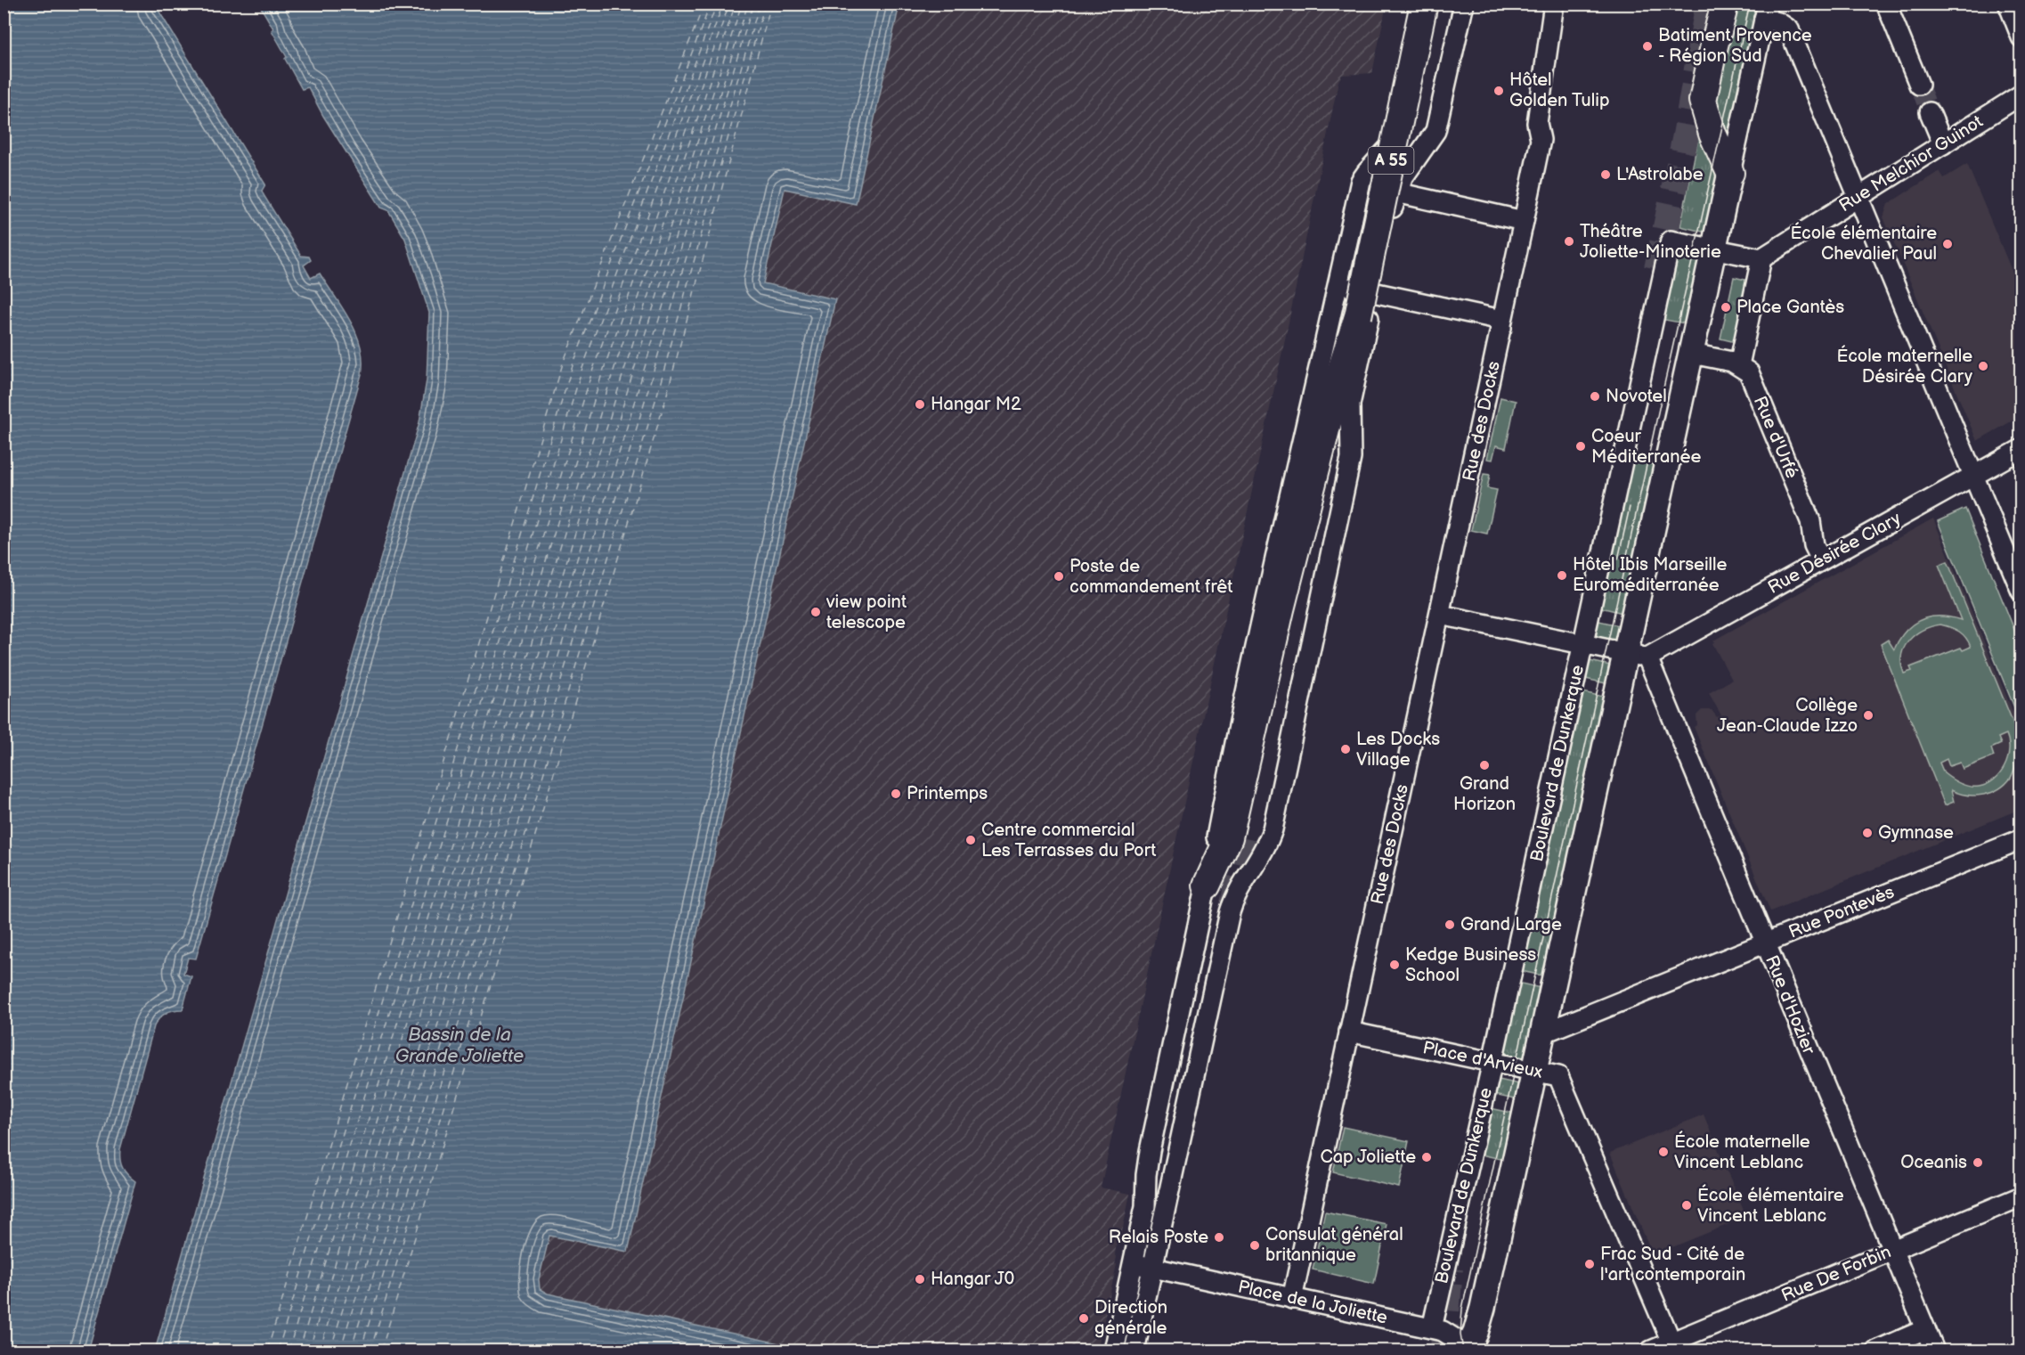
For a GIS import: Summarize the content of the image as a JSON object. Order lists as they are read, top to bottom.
{
  "streets": {
    "highway": ["A 55"],
    "street": [
      "Rue Melchior Guinot",
      "Rue des Docks",
      "Rue d'Urfé",
      "Rue Désirée Clary",
      "Boulevard de Dunkerque",
      "Rue Pontevès",
      "Rue d'Hozier",
      "Place d'Arvieux",
      "Rue De Forbin",
      "Place de la Joliette"
    ]
  },
  "crossings": [
    ["Rue des Docks", "Place d'Arvieux"],
    ["Rue des Docks", "Place de la Joliette"],
    ["Rue d'Urfé", "Rue Désirée Clary"],
    ["Rue Désirée Clary", "Rue d'Hozier"],
    ["Boulevard de Dunkerque", "Place d'Arvieux"],
    ["Boulevard de Dunkerque", "Place de la Joliette"],
    ["Rue Pontevès", "Rue d'Hozier"],
    ["Rue d'Hozier", "Rue De Forbin"],
    ["Place d'Arvieux", "Rue De Forbin"]
  ],
  "water": ["Bassin de la Grande Joliette"],
  "places": [
    "Batiment Provence - Région Sud",
    "Hôtel Golden Tulip",
    "L'Astrolabe",
    "Théâtre Joliette-Minoterie",
    "École élémentaire Chevalier Paul",
    "Place Gantès",
    "École maternelle Désirée Clary",
    "Novotel",
    "Hangar M2",
    "Coeur Méditerranée",
    "Hôtel Ibis Marseille Euroméditerranée",
    "Poste de commandement frêt",
    "view point telescope",
    "Collège Jean-Claude Izzo",
    "Les Docks Village",
    "Grand Horizon",
    "Printemps",
    "Gymnase",
    "Centre commercial Les Terrasses du Port",
    "Grand Large",
    "Kedge Business School",
    "École maternelle Vincent Leblanc",
    "Cap Joliette",
    "Oceanis",
    "École élémentaire Vincent Leblanc",
    "Relais Poste",
    "Consulat général britannique",
    "Frac Sud - Cité de l'art contemporain",
    "Hangar J0",
    "Direction générale"
  ]
}
